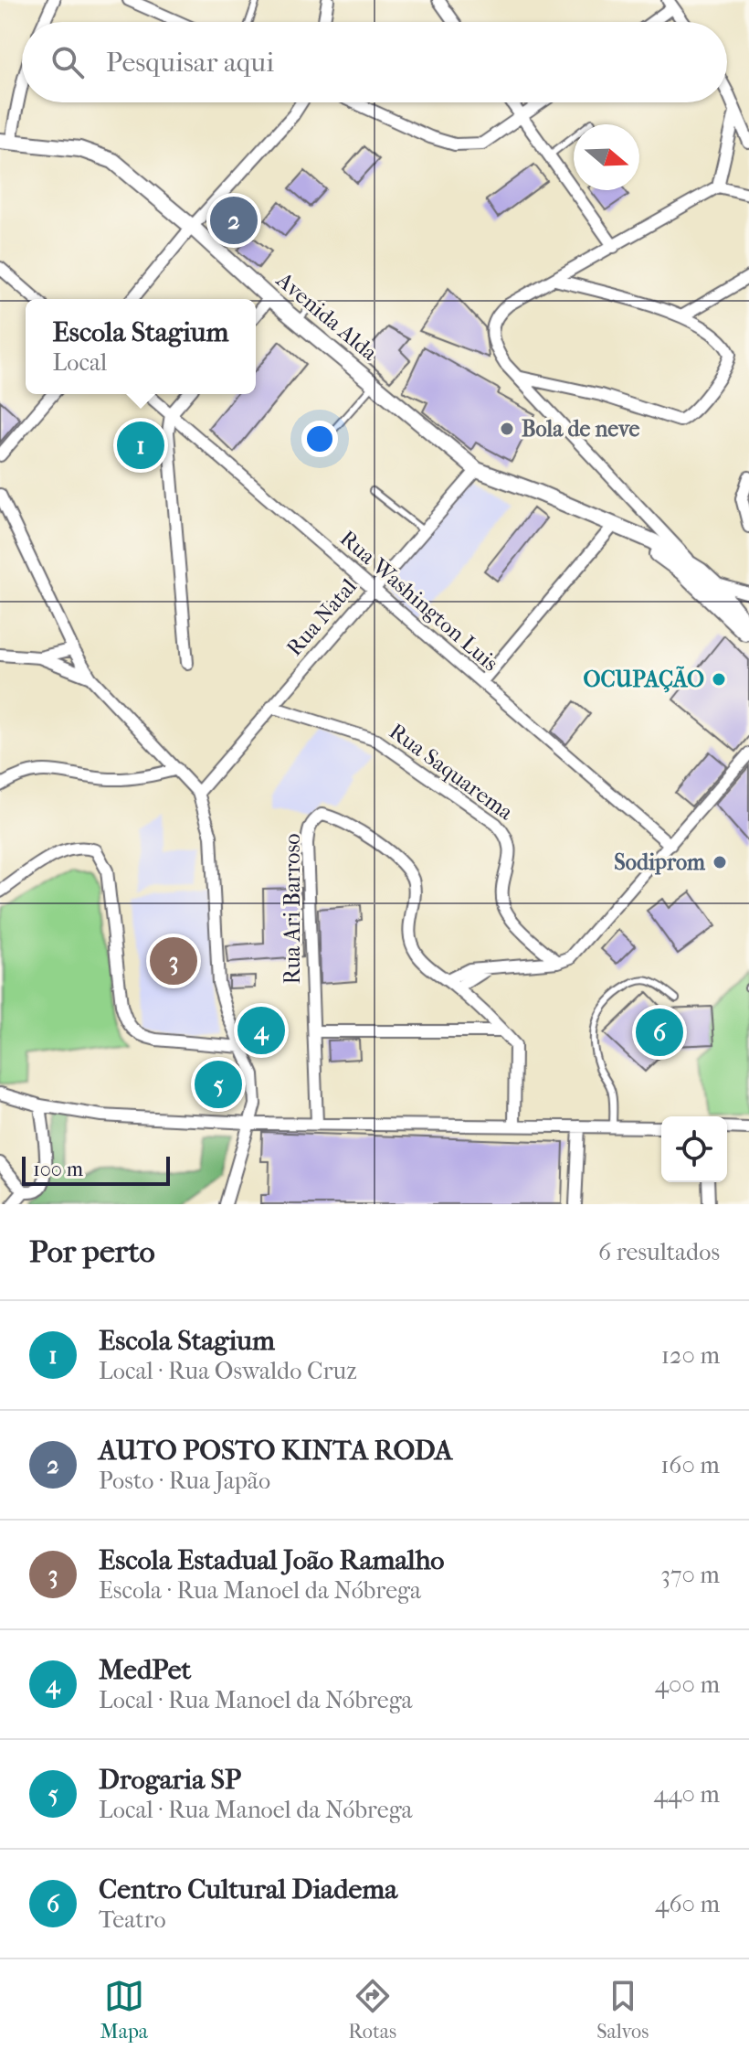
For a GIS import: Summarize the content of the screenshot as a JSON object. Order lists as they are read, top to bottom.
{
  "streets": {
    "main road": ["Avenida Alda"],
    "street": [
      "Rua Washington Luis",
      "Rua Natal",
      "Rua Saquarema",
      "Rua Ari Barroso"
    ]
  },
  "crossings": [
    ["Avenida Alda", "Rua Natal"],
    ["Rua Washington Luis", "Rua Natal"],
    ["Rua Natal", "Rua Saquarema"]
  ],
  "places": ["Bola de neve", "OCUPAÇÃO", "Sodiprom"],
  "scale_bar": "100 m",
  "north": "right",
  "page": {
    "search": "Pesquisar aqui",
    "pins": [
      "2",
      "1",
      "3",
      "4",
      "6",
      "5"
    ],
    "popup": ["Escola Stagium", "Local"],
    "scale": "100 m",
    "heading": ["Por perto", "6 resultados"],
    "list": [
      {
        "mark": "1",
        "name": "Escola Stagium",
        "note": "Local · Rua Oswaldo Cruz",
        "value": "120 m"
      },
      {
        "mark": "2",
        "name": "AUTO POSTO KINTA RODA",
        "note": "Posto · Rua Japão",
        "value": "160 m"
      },
      {
        "mark": "3",
        "name": "Escola Estadual João Ramalho",
        "note": "Escola · Rua Manoel da Nóbrega",
        "value": "370 m"
      },
      {
        "mark": "4",
        "name": "MedPet",
        "note": "Local · Rua Manoel da Nóbrega",
        "value": "400 m"
      },
      {
        "mark": "5",
        "name": "Drogaria SP",
        "note": "Local · Rua Manoel da Nóbrega",
        "value": "440 m"
      },
      {
        "mark": "6",
        "name": "Centro Cultural Diadema",
        "note": "Teatro",
        "value": "460 m"
      }
    ],
    "nav": ["Mapa", "Rotas", "Salvos"]
  }
}
